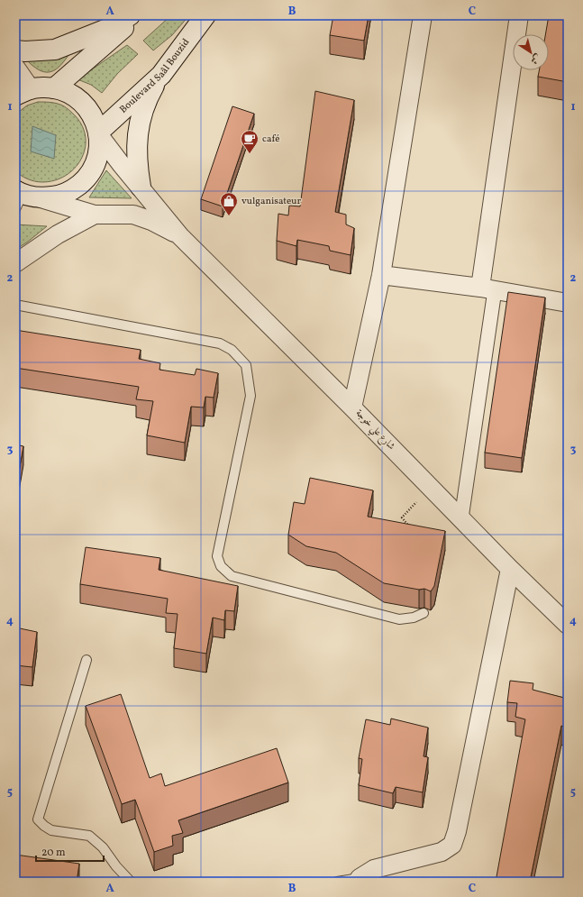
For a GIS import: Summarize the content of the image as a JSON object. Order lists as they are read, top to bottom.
{
  "streets": {
    "main road": ["Boulevard Saâl Bouzid"],
    "street": ["شارع علي خوجة"]
  },
  "places": {
    "cafe": ["café"],
    "shop": ["vulganisateur"]
  },
  "scale_bar": "20 m",
  "north": "bottom right",
  "grid": {
    "columns": ["A", "B", "C"],
    "rows": [
      "1",
      "2",
      "3",
      "4",
      "5"
    ]
  }
}
